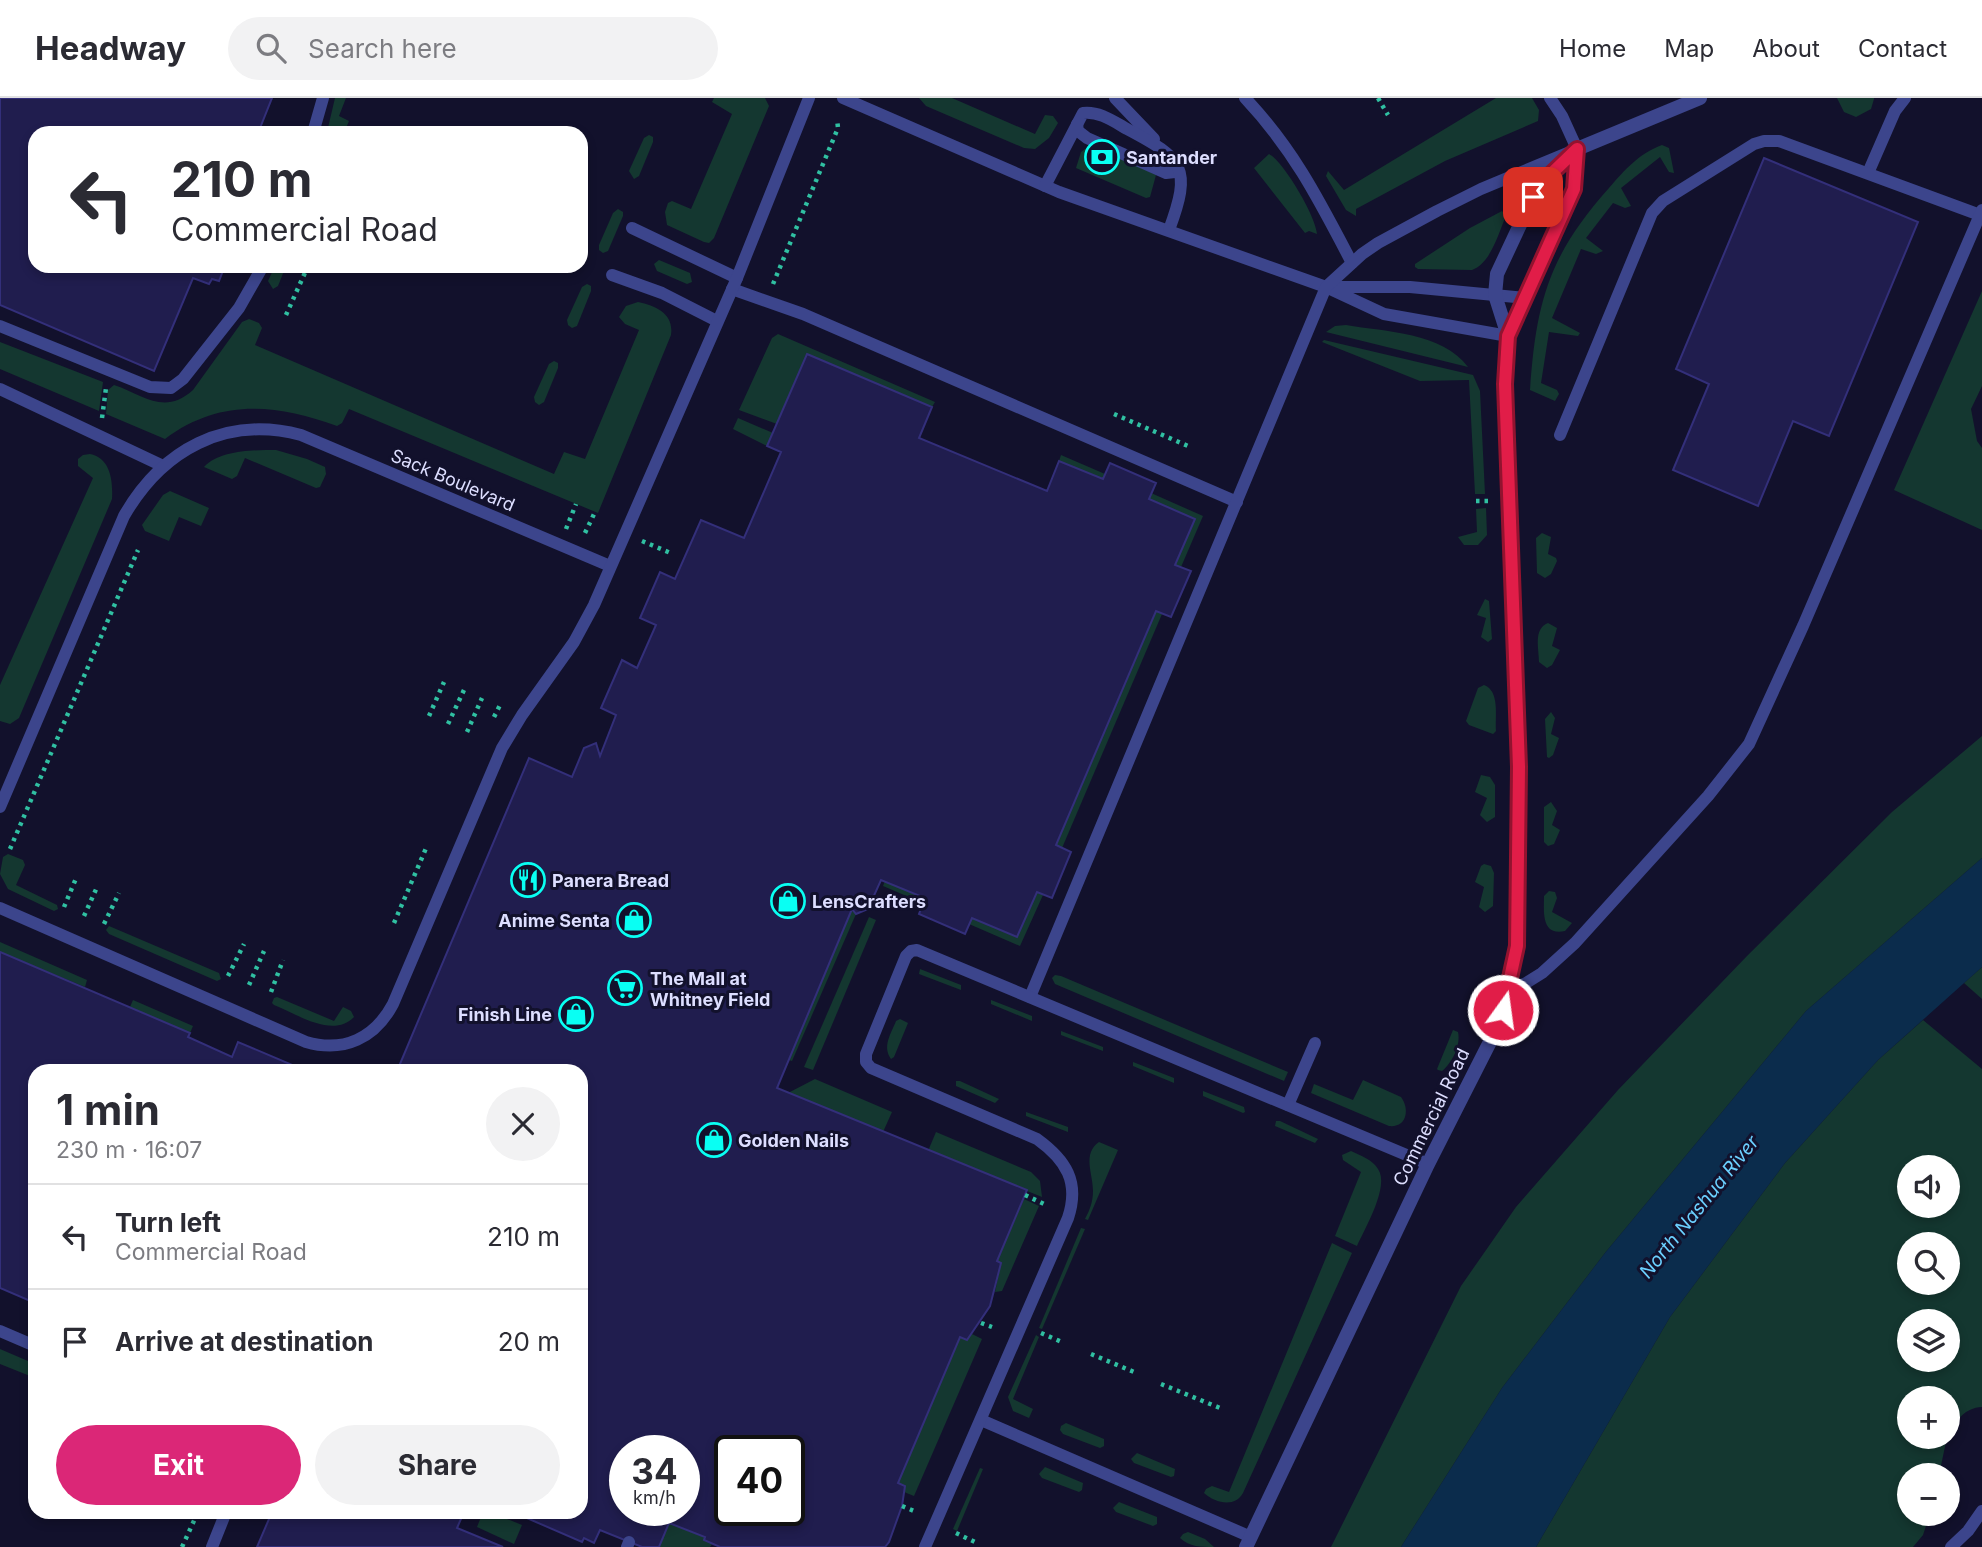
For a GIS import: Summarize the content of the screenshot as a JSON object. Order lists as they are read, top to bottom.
{
  "streets": {
    "street": ["Commercial Road"],
    "lane": ["Sack Boulevard"]
  },
  "water": ["North Nashua River"],
  "places": {
    "bank": ["Santander"],
    "restaurant": ["Panera Bread"],
    "shop": [
      "LensCrafters",
      "Anime Senta",
      "Finish Line",
      "Golden Nails"
    ],
    "supermarket": ["The Mall at Whitney Field"]
  },
  "page": {
    "header": "Headway",
    "search": "Search here",
    "nav": [
      "Home",
      "Map",
      "About",
      "Contact"
    ],
    "turn": ["210 m", "Commercial Road"],
    "heading": ["1 min", "230 m · 16:07"],
    "map_buttons": ["+", "−"],
    "list": [
      {
        "name": "Turn left",
        "note": "Commercial Road",
        "value": "210 m"
      },
      {
        "name": "Arrive at destination",
        "value": "20 m"
      }
    ],
    "buttons": ["Exit", "Share"],
    "speed": "34 km/h",
    "limit": "40"
  }
}
